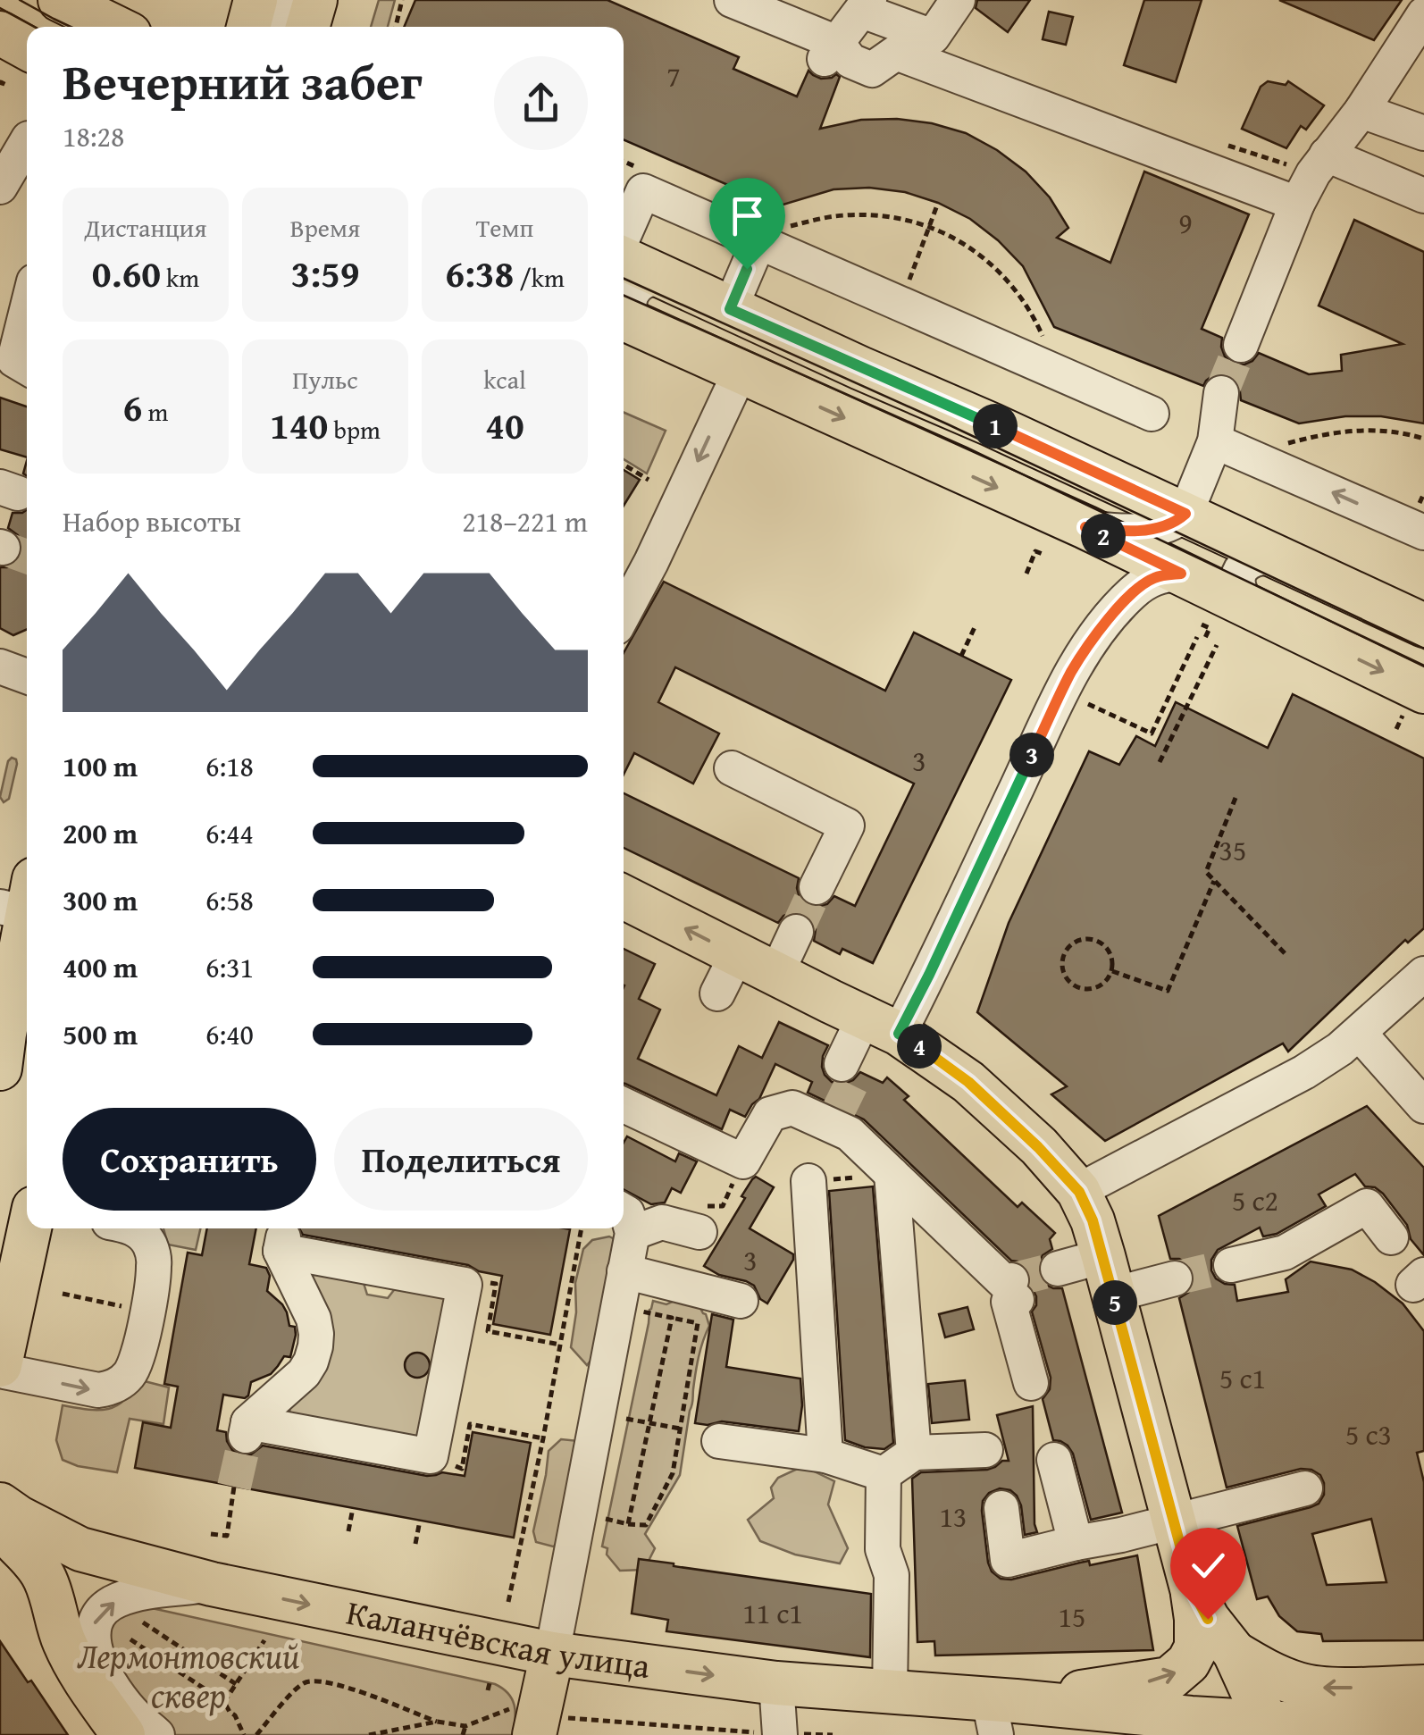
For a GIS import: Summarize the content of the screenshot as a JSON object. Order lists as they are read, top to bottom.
{
  "streets": {
    "main road": ["Каланчёвская улица"]
  },
  "parks": ["Лермонтовский сквер"],
  "house_numbers": [
    "7",
    "9",
    "3",
    "35",
    "5 с2",
    "3",
    "5 с1",
    "5 с3",
    "13",
    "11 с1",
    "15"
  ],
  "page": {
    "heading": ["Вечерний забег", "18:28"],
    "stats": [
      ["Дистанция", "0.60 km"],
      ["Время", "3:59"],
      ["Темп", "6:38 /km"],
      ["6 m"],
      ["Пульс", "140 bpm"],
      ["kcal", "40"]
    ],
    "pins": [
      "1",
      "2",
      "3",
      "4",
      "5"
    ],
    "chart": ["Набор высоты", "218–221 m"],
    "list": [
      {
        "name": "100 m",
        "note": "6:18"
      },
      {
        "name": "200 m",
        "note": "6:44"
      },
      {
        "name": "300 m",
        "note": "6:58"
      },
      {
        "name": "400 m",
        "note": "6:31"
      },
      {
        "name": "500 m",
        "note": "6:40"
      }
    ],
    "buttons": ["Сохранить", "Поделиться"]
  }
}
